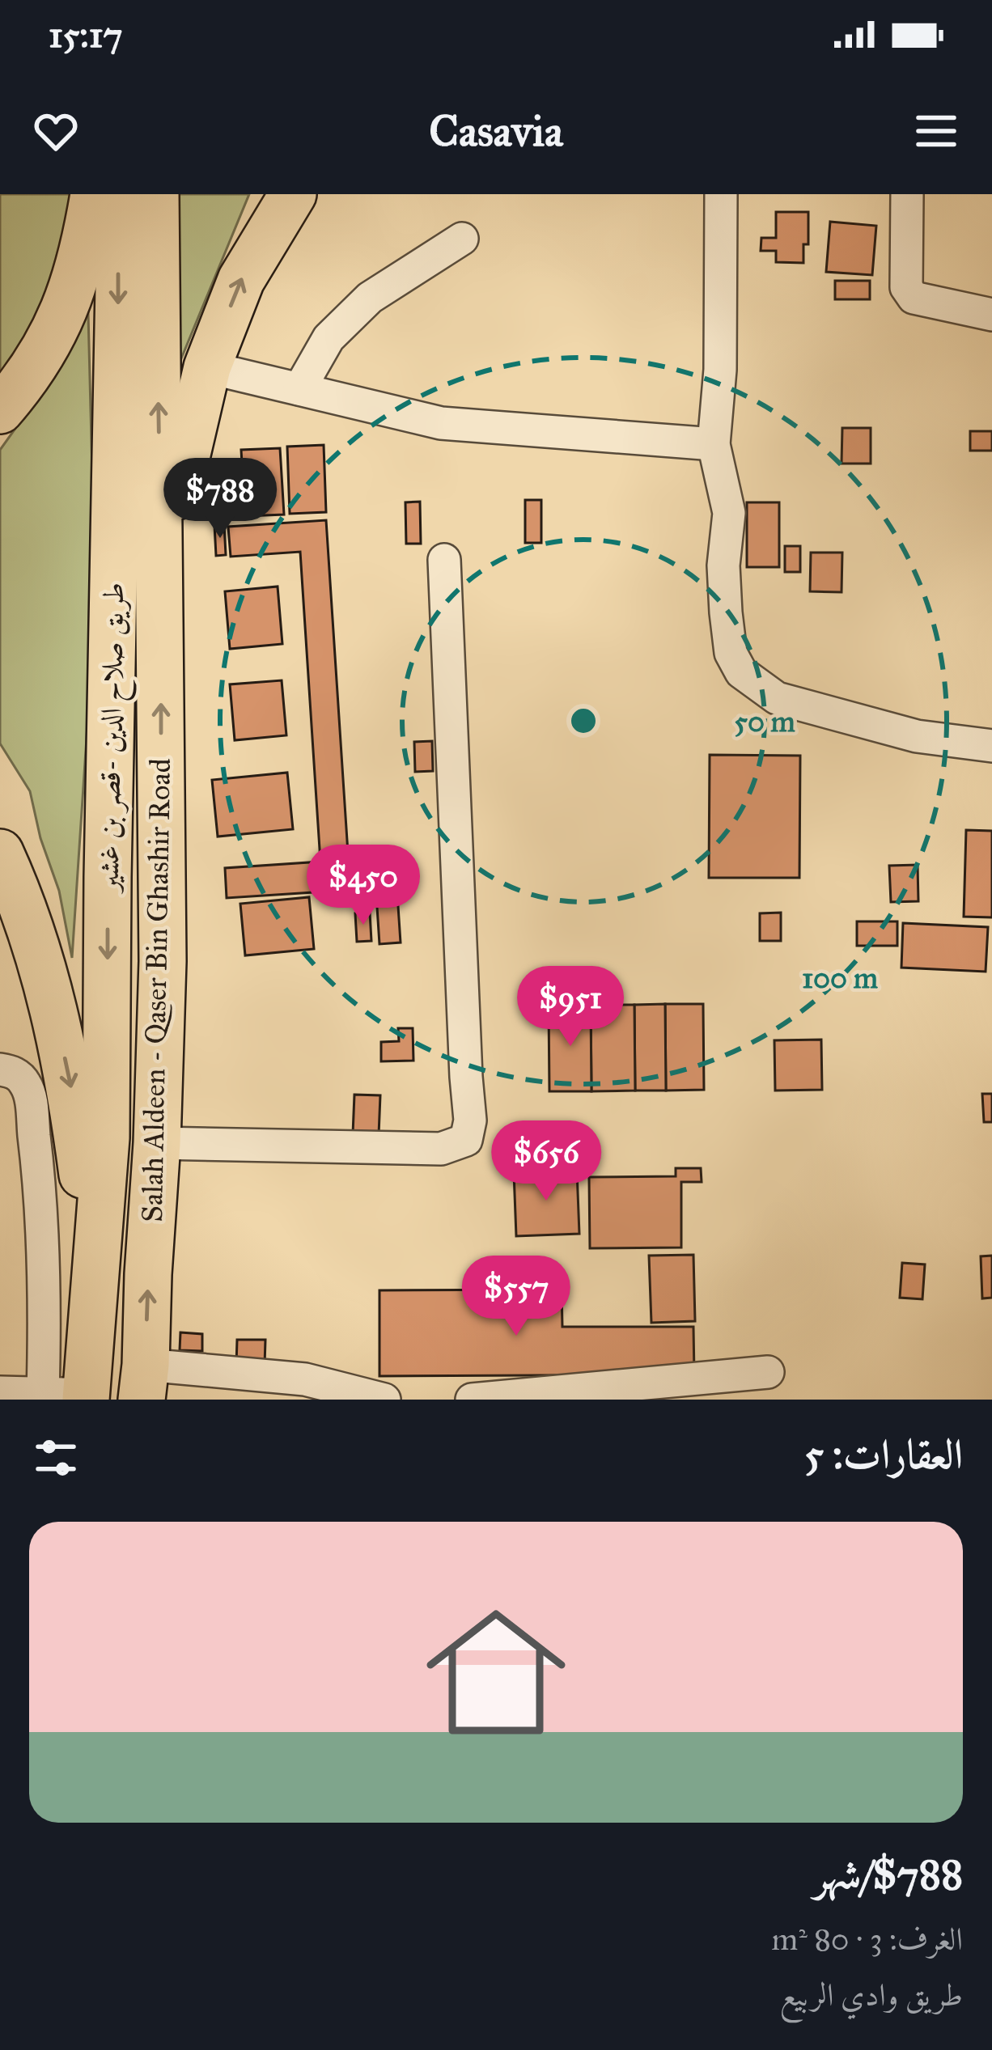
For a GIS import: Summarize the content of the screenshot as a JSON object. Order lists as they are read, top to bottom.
{
  "streets": {
    "highway": ["طريق صلاح الدين -قصر بن غشير", "Salah Aldeen - Qaser Bin Ghashir Road"]
  },
  "page": {
    "status": "15:17",
    "header": "Casavia",
    "price": [
      "$788",
      "$450",
      "$951",
      "$656",
      "$557"
    ],
    "heading": "العقارات: 5",
    "list": [
      {
        "name": "$788/شهر",
        "note": "الغرف: 3 · 80 m² · طريق وادي الربيع"
      }
    ]
  },
  "rings": ["50 m", "100 m"]
}
